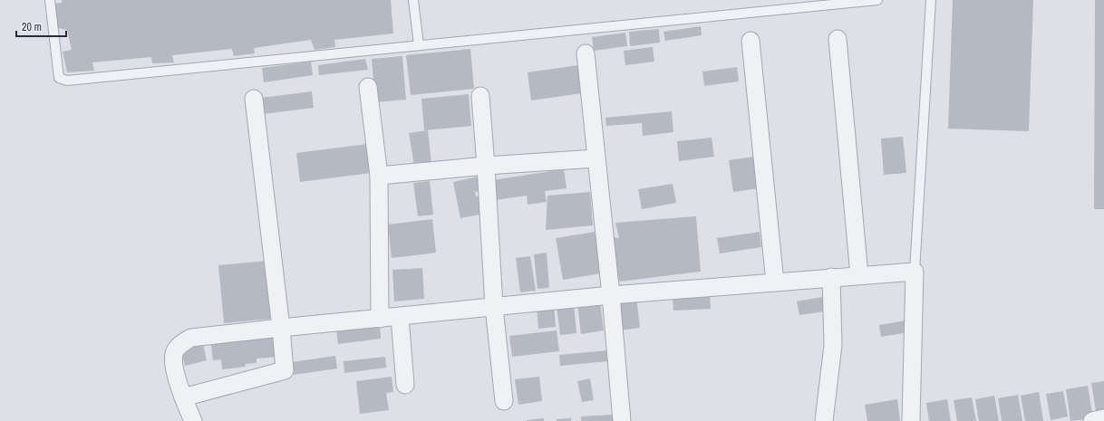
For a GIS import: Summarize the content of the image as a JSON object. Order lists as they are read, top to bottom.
{
  "scale_bar": "20 m"
}
